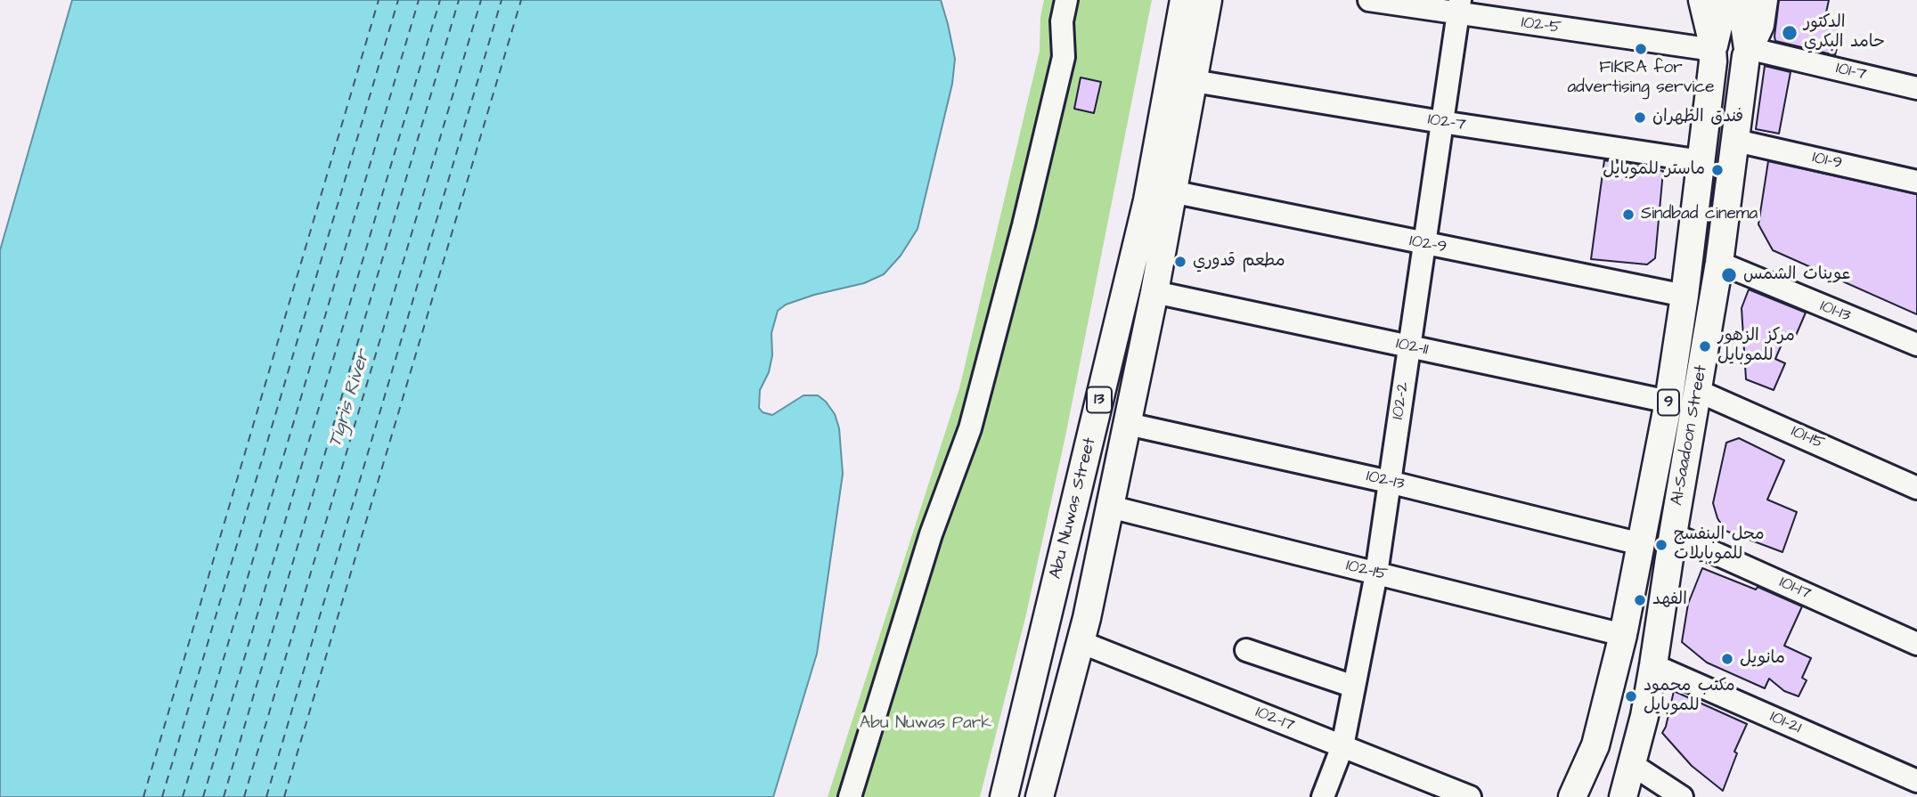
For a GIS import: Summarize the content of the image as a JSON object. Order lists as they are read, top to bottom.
{
  "streets": {
    "main road": [
      "13",
      "9",
      "Al-Saadoon Street",
      "Abu Nuwas Street"
    ],
    "street": [
      "102-5",
      "101-7",
      "102-7",
      "101-9",
      "102-9",
      "101-13",
      "102-11",
      "102-2",
      "101-15",
      "102-13",
      "102-15",
      "101-17",
      "102-17",
      "101-21"
    ]
  },
  "crossings": [
    ["102-5", "102-2"],
    ["102-5", "Al-Saadoon Street"],
    ["101-7", "Al-Saadoon Street"],
    ["102-7", "102-2"],
    ["102-7", "Al-Saadoon Street"],
    ["102-7", "Abu Nuwas Street"],
    ["101-9", "Al-Saadoon Street"],
    ["102-9", "102-2"],
    ["102-9", "Al-Saadoon Street"],
    ["102-9", "Abu Nuwas Street"],
    ["101-13", "Al-Saadoon Street"],
    ["102-11", "102-2"],
    ["102-11", "Al-Saadoon Street"],
    ["102-11", "Abu Nuwas Street"],
    ["102-2", "102-13"],
    ["102-2", "102-15"],
    ["102-2", "102-17"],
    ["Al-Saadoon Street", "101-15"],
    ["Al-Saadoon Street", "102-13"],
    ["Al-Saadoon Street", "102-15"],
    ["Al-Saadoon Street", "101-17"],
    ["Al-Saadoon Street", "101-21"],
    ["102-13", "Abu Nuwas Street"],
    ["Abu Nuwas Street", "102-15"],
    ["Abu Nuwas Street", "102-17"]
  ],
  "water": ["Tigris River"],
  "parks": ["Abu Nuwas Park"],
  "places": [
    "الدكتور حامد البكري",
    "FIKRA for advertising service",
    "فندق الظهران",
    "ماستر للموبايل",
    "Sindbad cinema",
    "مطعم قدوري",
    "عوينات الشمس",
    "مركز الزهور للموبايل",
    "محل البنفسج للموبايلات",
    "الفهد",
    "مانويل",
    "مكتب محمود للموبايل"
  ]
}
